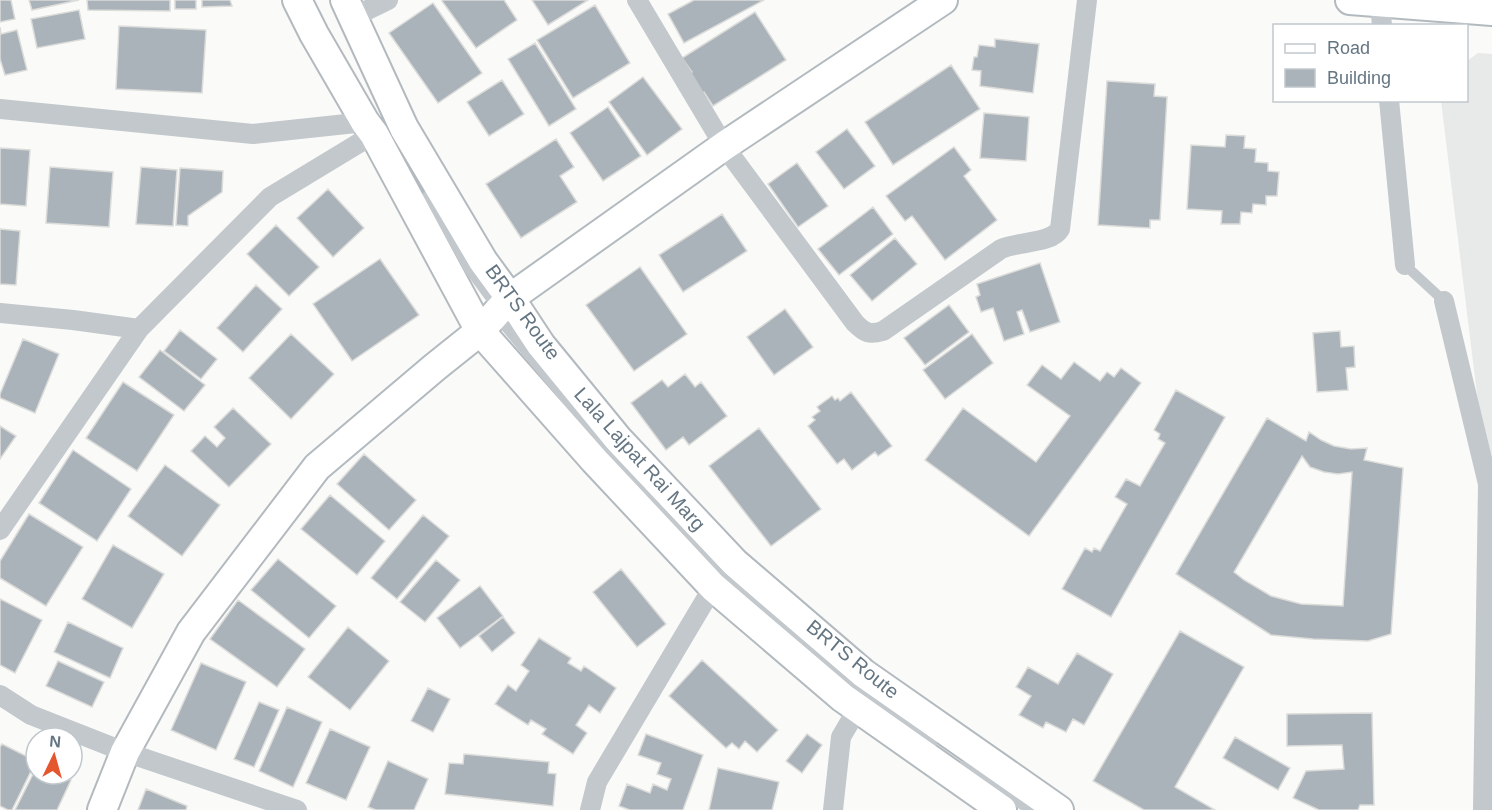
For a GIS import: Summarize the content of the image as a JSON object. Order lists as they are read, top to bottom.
{
  "streets": {
    "main road": ["Lala Lajpat Rai Marg"],
    "lane": ["BRTS Route"]
  },
  "crossings": [
    ["BRTS Route", "Lala Lajpat Rai Marg"]
  ],
  "legend": ["Road", "Building"],
  "north": "top"
}
